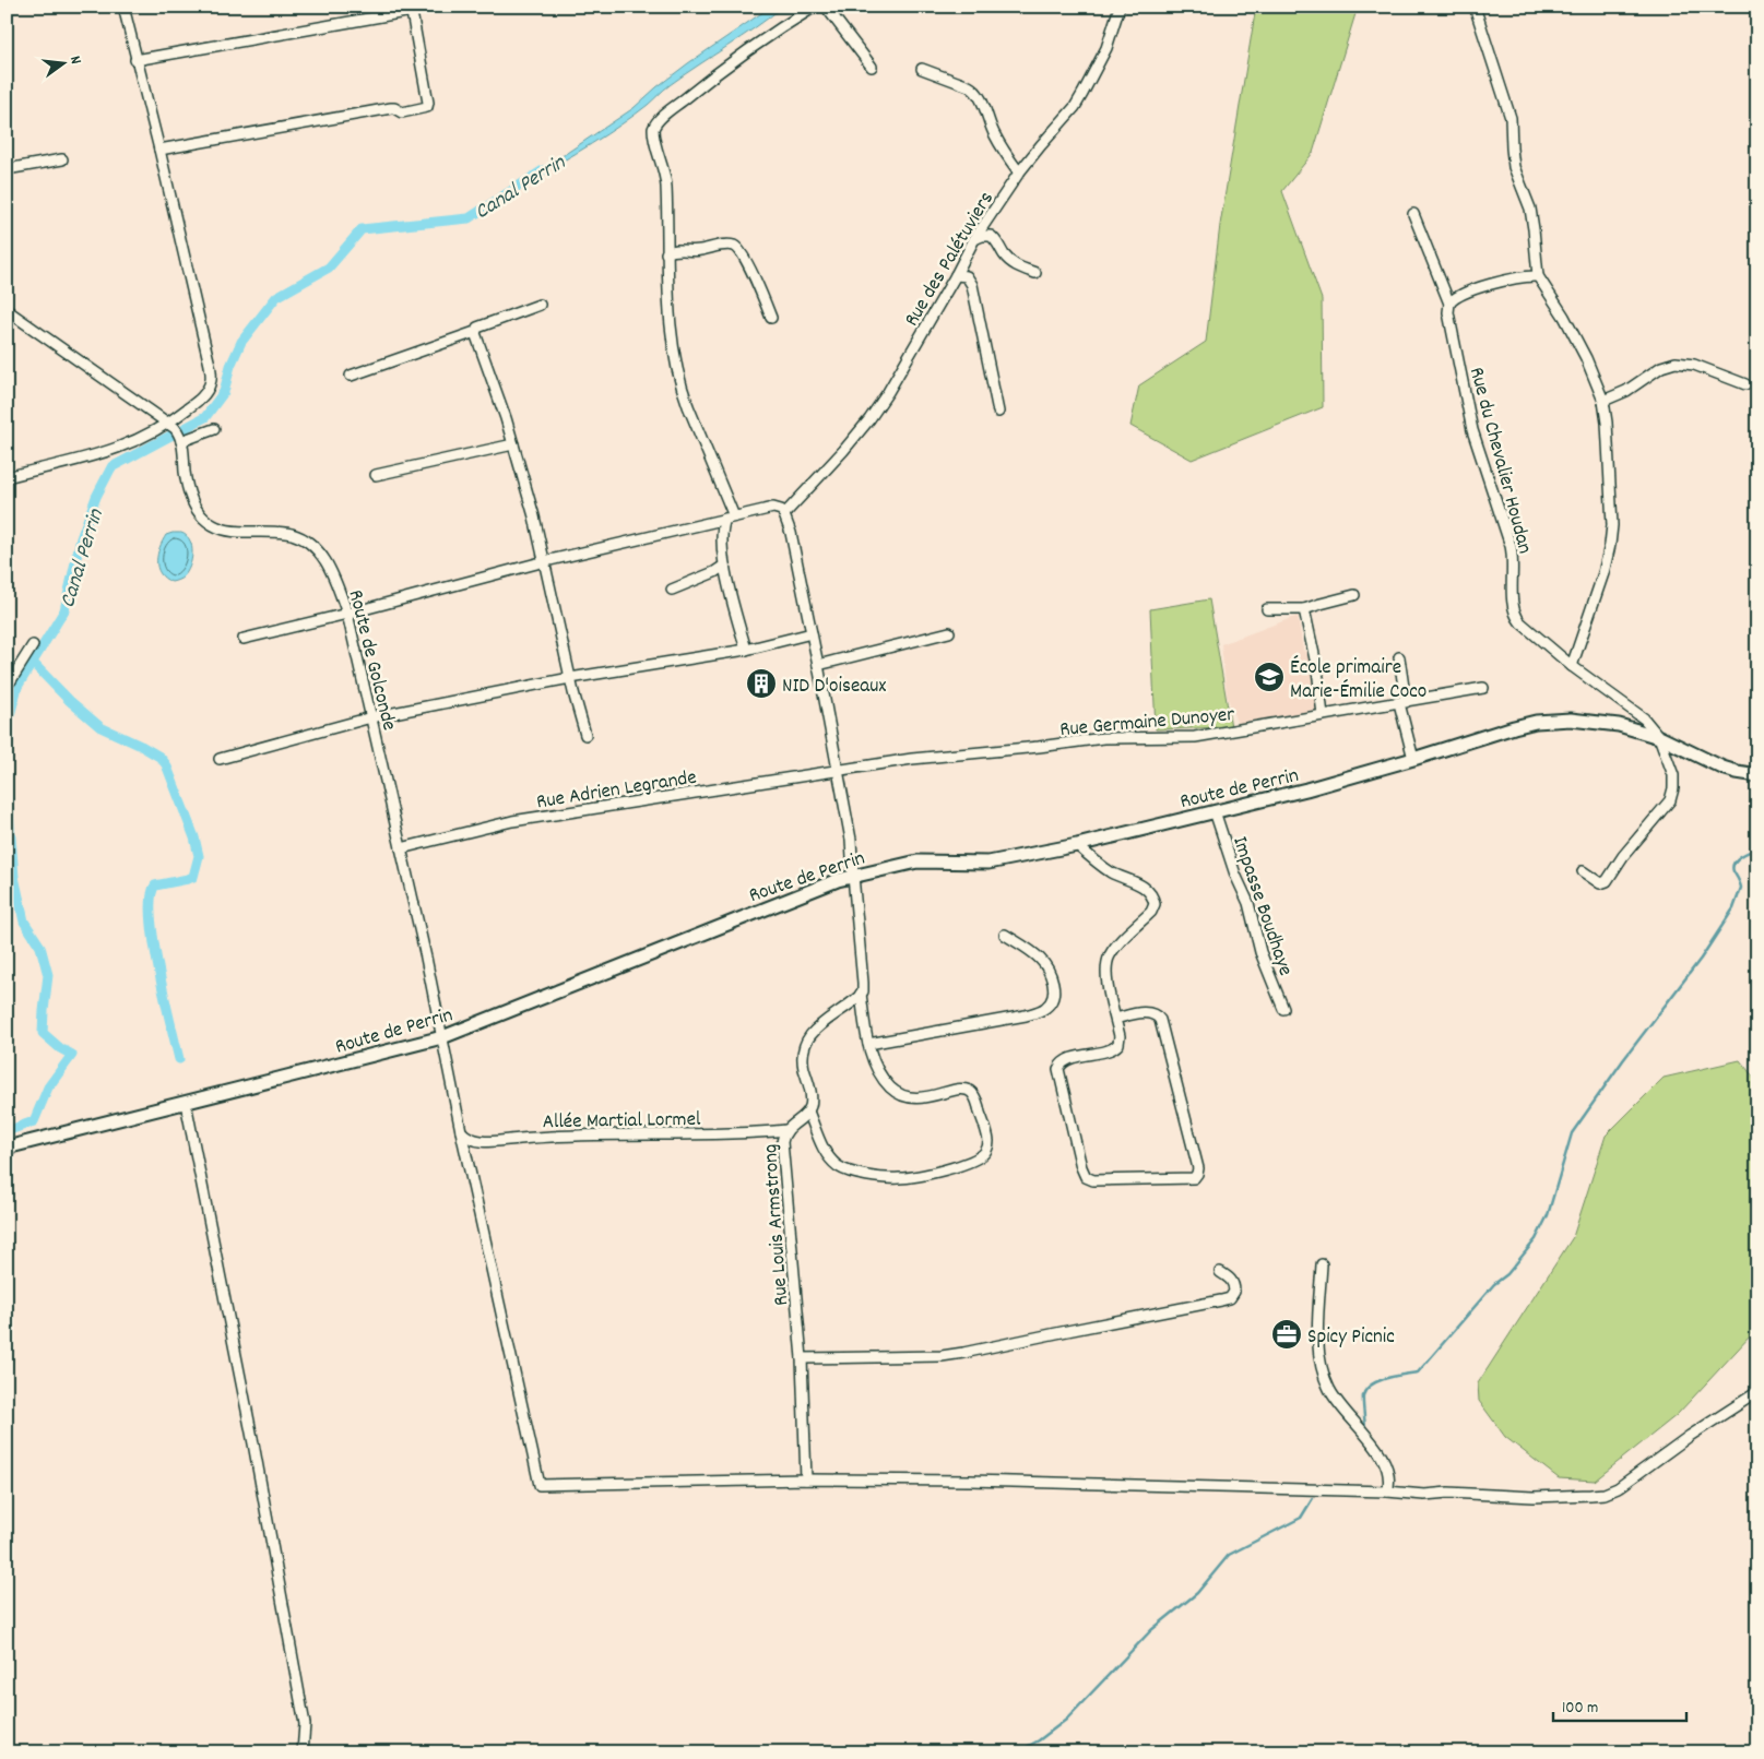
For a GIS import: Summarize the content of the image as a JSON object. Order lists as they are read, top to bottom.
{
  "streets": {
    "main road": ["Route de Perrin"],
    "street": [
      "Rue des Palétuviers",
      "Rue du Chevalier Houdan",
      "Route de Golconde",
      "Rue Germaine Dunoyer",
      "Rue Adrien Legrande",
      "Impasse Boudhaye",
      "Allée Martial Lormel",
      "Rue Louis Armstrong"
    ]
  },
  "crossings": [
    ["Rue du Chevalier Houdan", "Route de Perrin"],
    ["Route de Golconde", "Route de Perrin"],
    ["Route de Golconde", "Rue Adrien Legrande"],
    ["Route de Golconde", "Allée Martial Lormel"],
    ["Route de Golconde", "Rue Louis Armstrong"],
    ["Rue Germaine Dunoyer", "Rue Adrien Legrande"],
    ["Route de Perrin", "Impasse Boudhaye"],
    ["Allée Martial Lormel", "Rue Louis Armstrong"]
  ],
  "water": ["Canal Perrin"],
  "places": {
    "school or university": ["École primaire Marie-Émilie Coco"],
    "building": ["NID D'oiseaux"],
    "office": ["Spicy Picnic"]
  },
  "scale_bar": "100 m",
  "north": "right"
}
